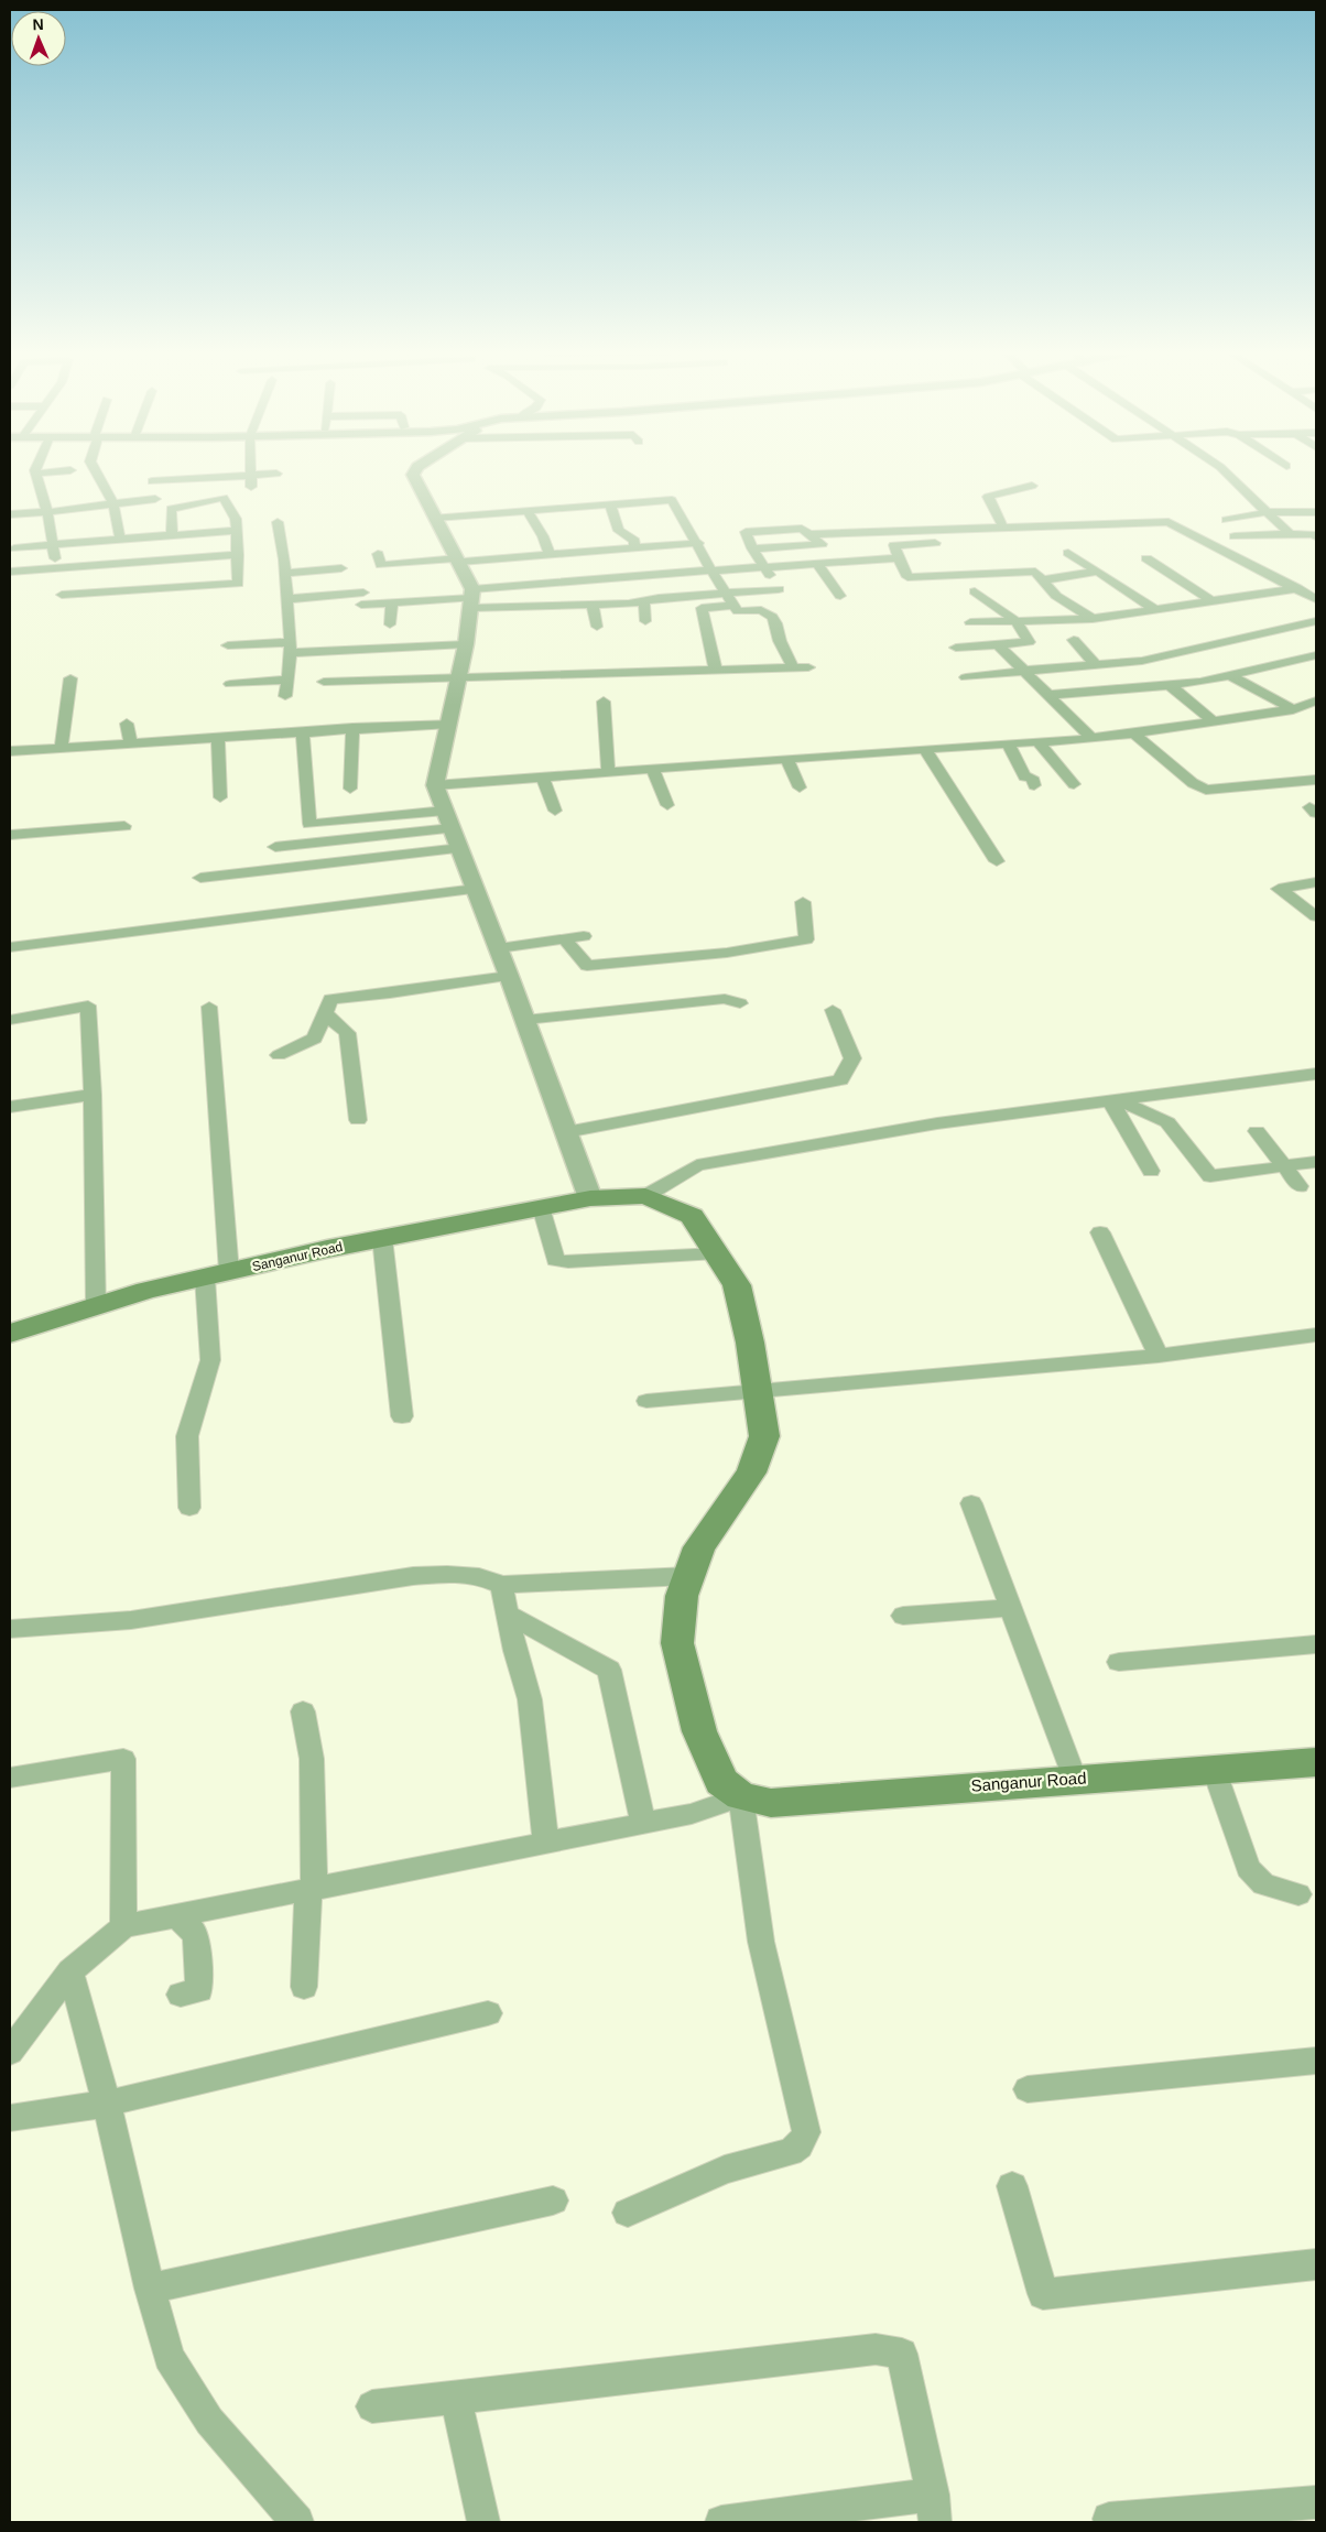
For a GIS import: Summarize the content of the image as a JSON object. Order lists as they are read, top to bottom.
{
  "streets": {
    "main road": ["Sanganur Road"]
  },
  "north": "top"
}
